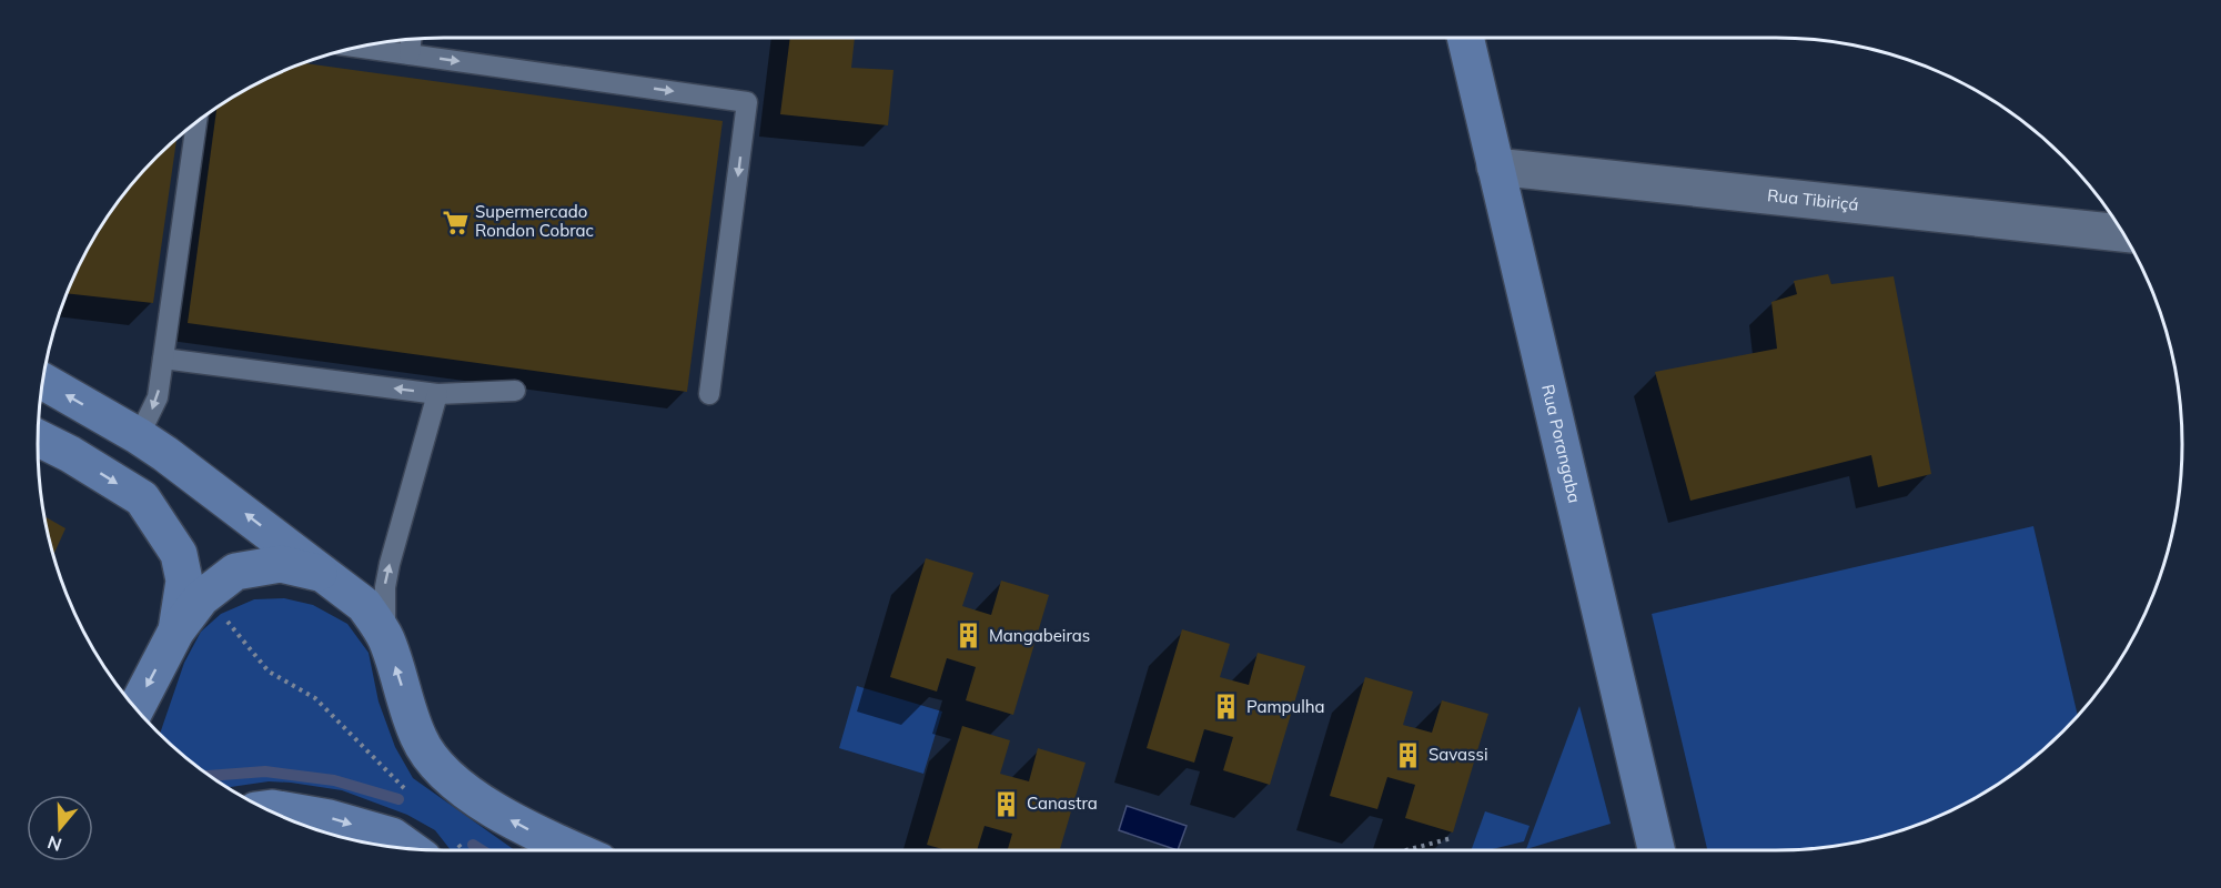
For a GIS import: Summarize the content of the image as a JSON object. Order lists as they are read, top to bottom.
{
  "streets": {
    "main road": ["Rua Porangaba"],
    "street": ["Rua Tibiriçá"]
  },
  "crossings": [
    ["Rua Tibiriçá", "Rua Porangaba"]
  ],
  "places": {
    "supermarket": ["Supermercado Rondon Cobrac"],
    "building": [
      "Mangabeiras",
      "Pampulha",
      "Savassi",
      "Canastra"
    ]
  },
  "north": "bottom"
}
